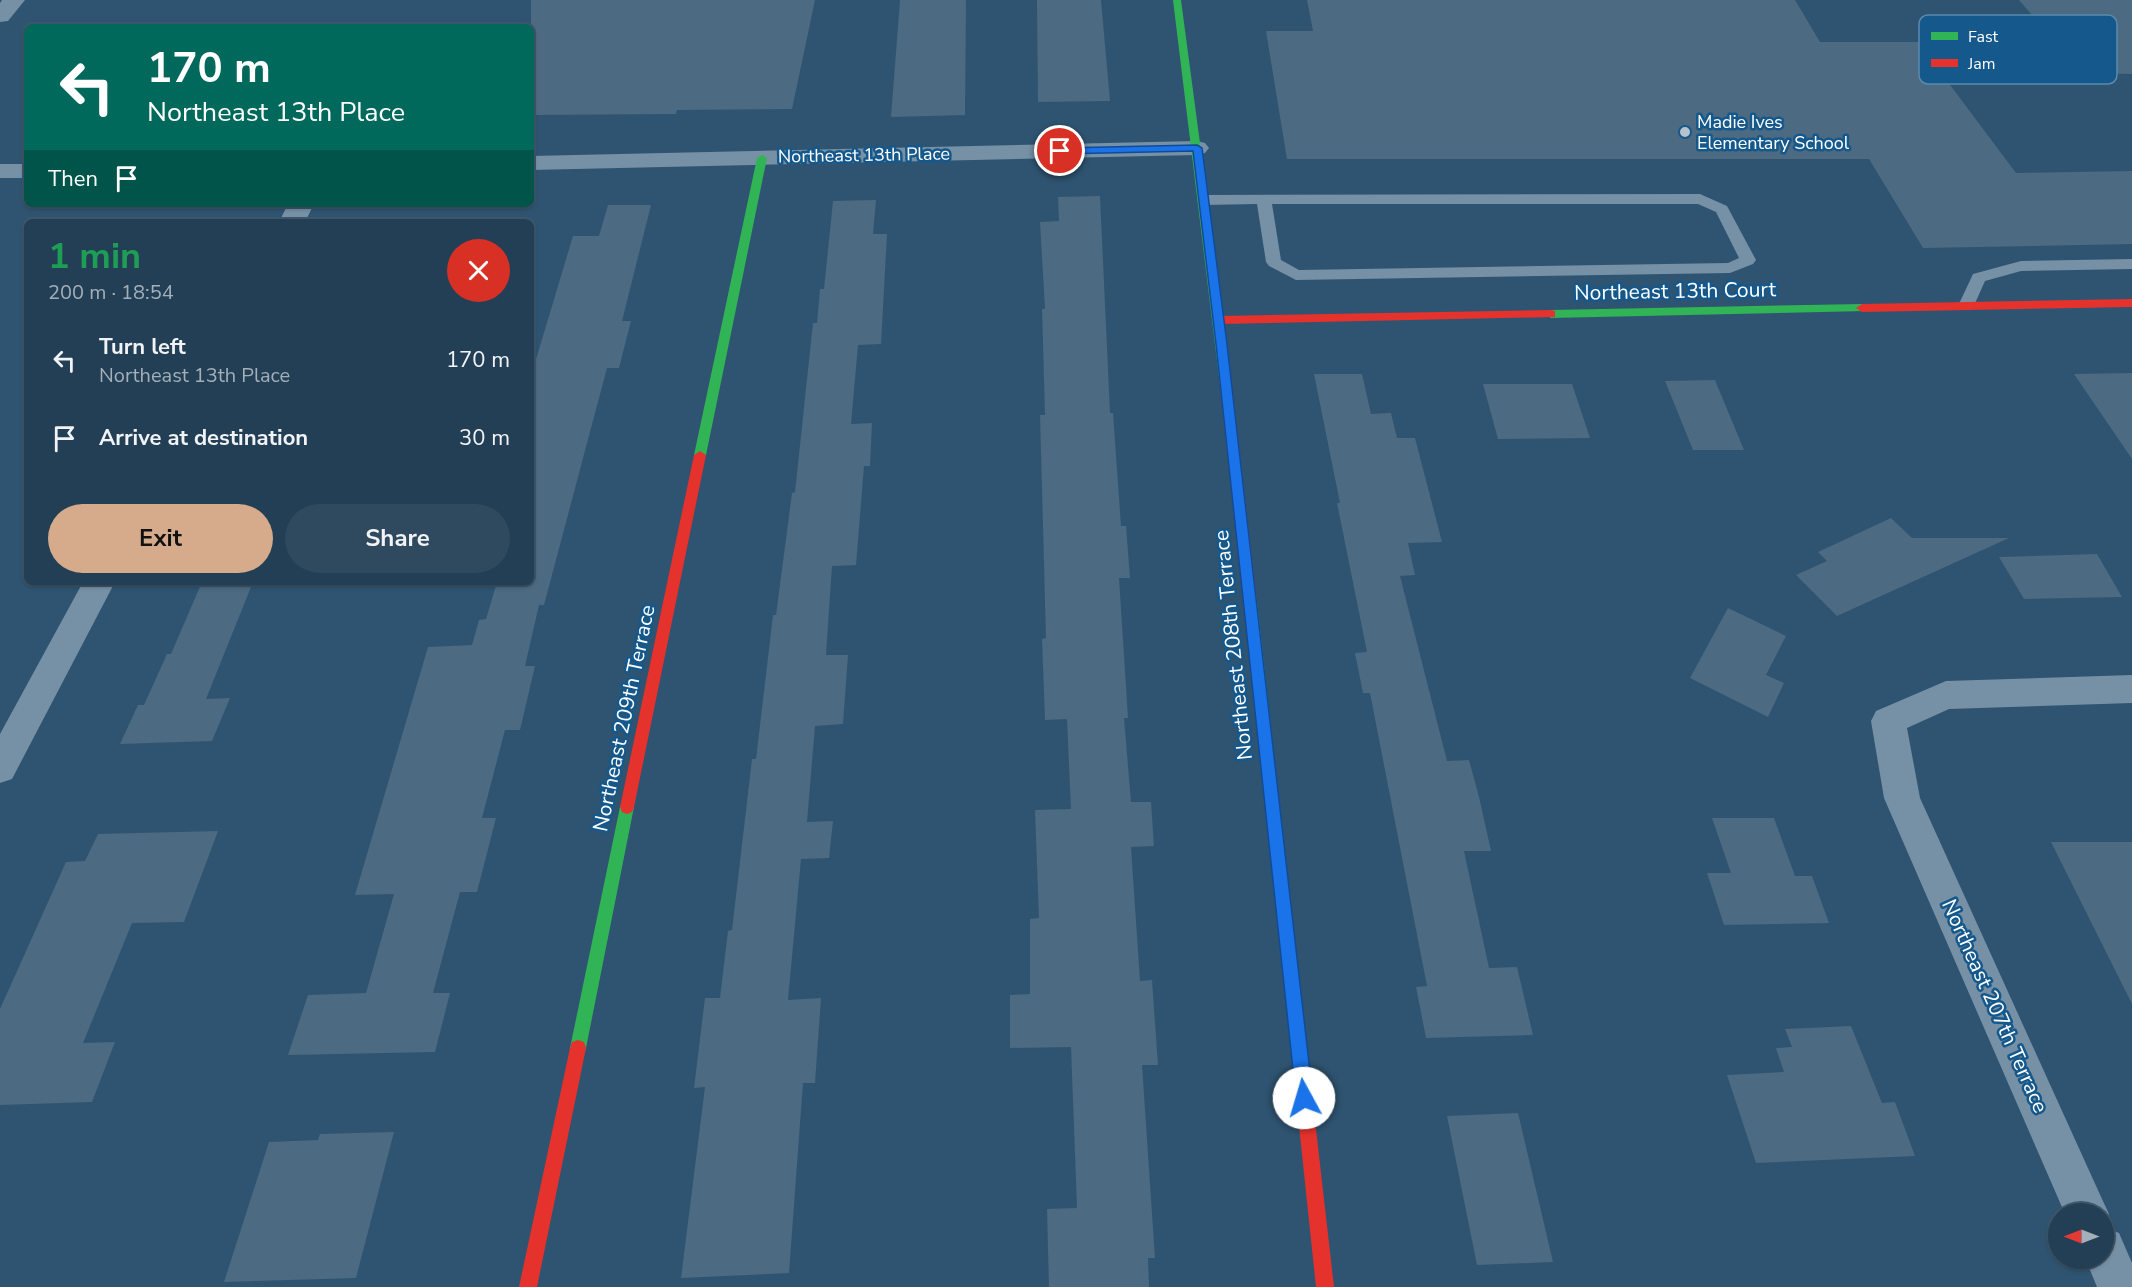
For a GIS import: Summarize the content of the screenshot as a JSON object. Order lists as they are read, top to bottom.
{
  "streets": {
    "street": [
      "Northeast 13th Place",
      "Northeast 13th Court",
      "Northeast 208th Terrace",
      "Northeast 209th Terrace",
      "Northeast 207th Terrace"
    ]
  },
  "crossings": [
    ["Northeast 13th Place", "Northeast 208th Terrace"],
    ["Northeast 13th Place", "Northeast 209th Terrace"],
    ["Northeast 13th Court", "Northeast 208th Terrace"]
  ],
  "places": ["Madie Ives Elementary School"],
  "legend": ["Fast", "Jam"],
  "north": "left",
  "page": {
    "turn": ["170 m", "Northeast 13th Place"],
    "then": "Then",
    "heading": ["1 min", "200 m · 18:54"],
    "list": [
      {
        "name": "Turn left",
        "note": "Northeast 13th Place",
        "value": "170 m"
      },
      {
        "name": "Arrive at destination",
        "value": "30 m"
      }
    ],
    "buttons": ["Exit", "Share"]
  }
}
